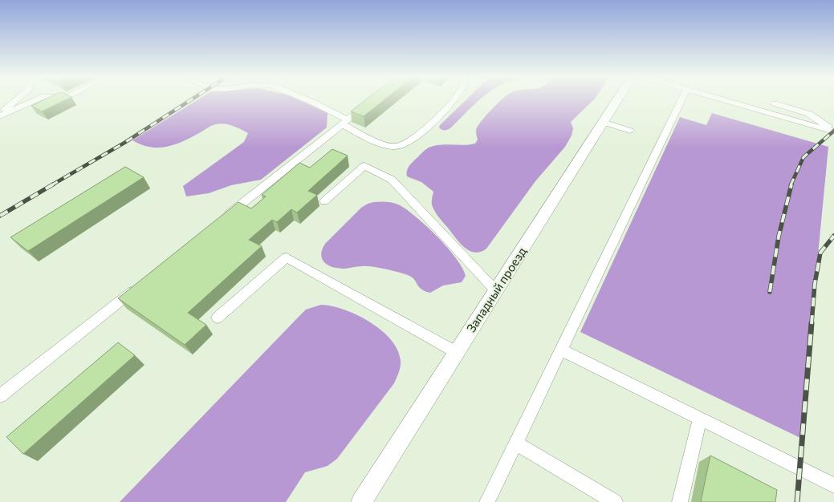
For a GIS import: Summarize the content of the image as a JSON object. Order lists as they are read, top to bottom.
{
  "streets": {
    "main road": ["Западный проезд"]
  }
}
